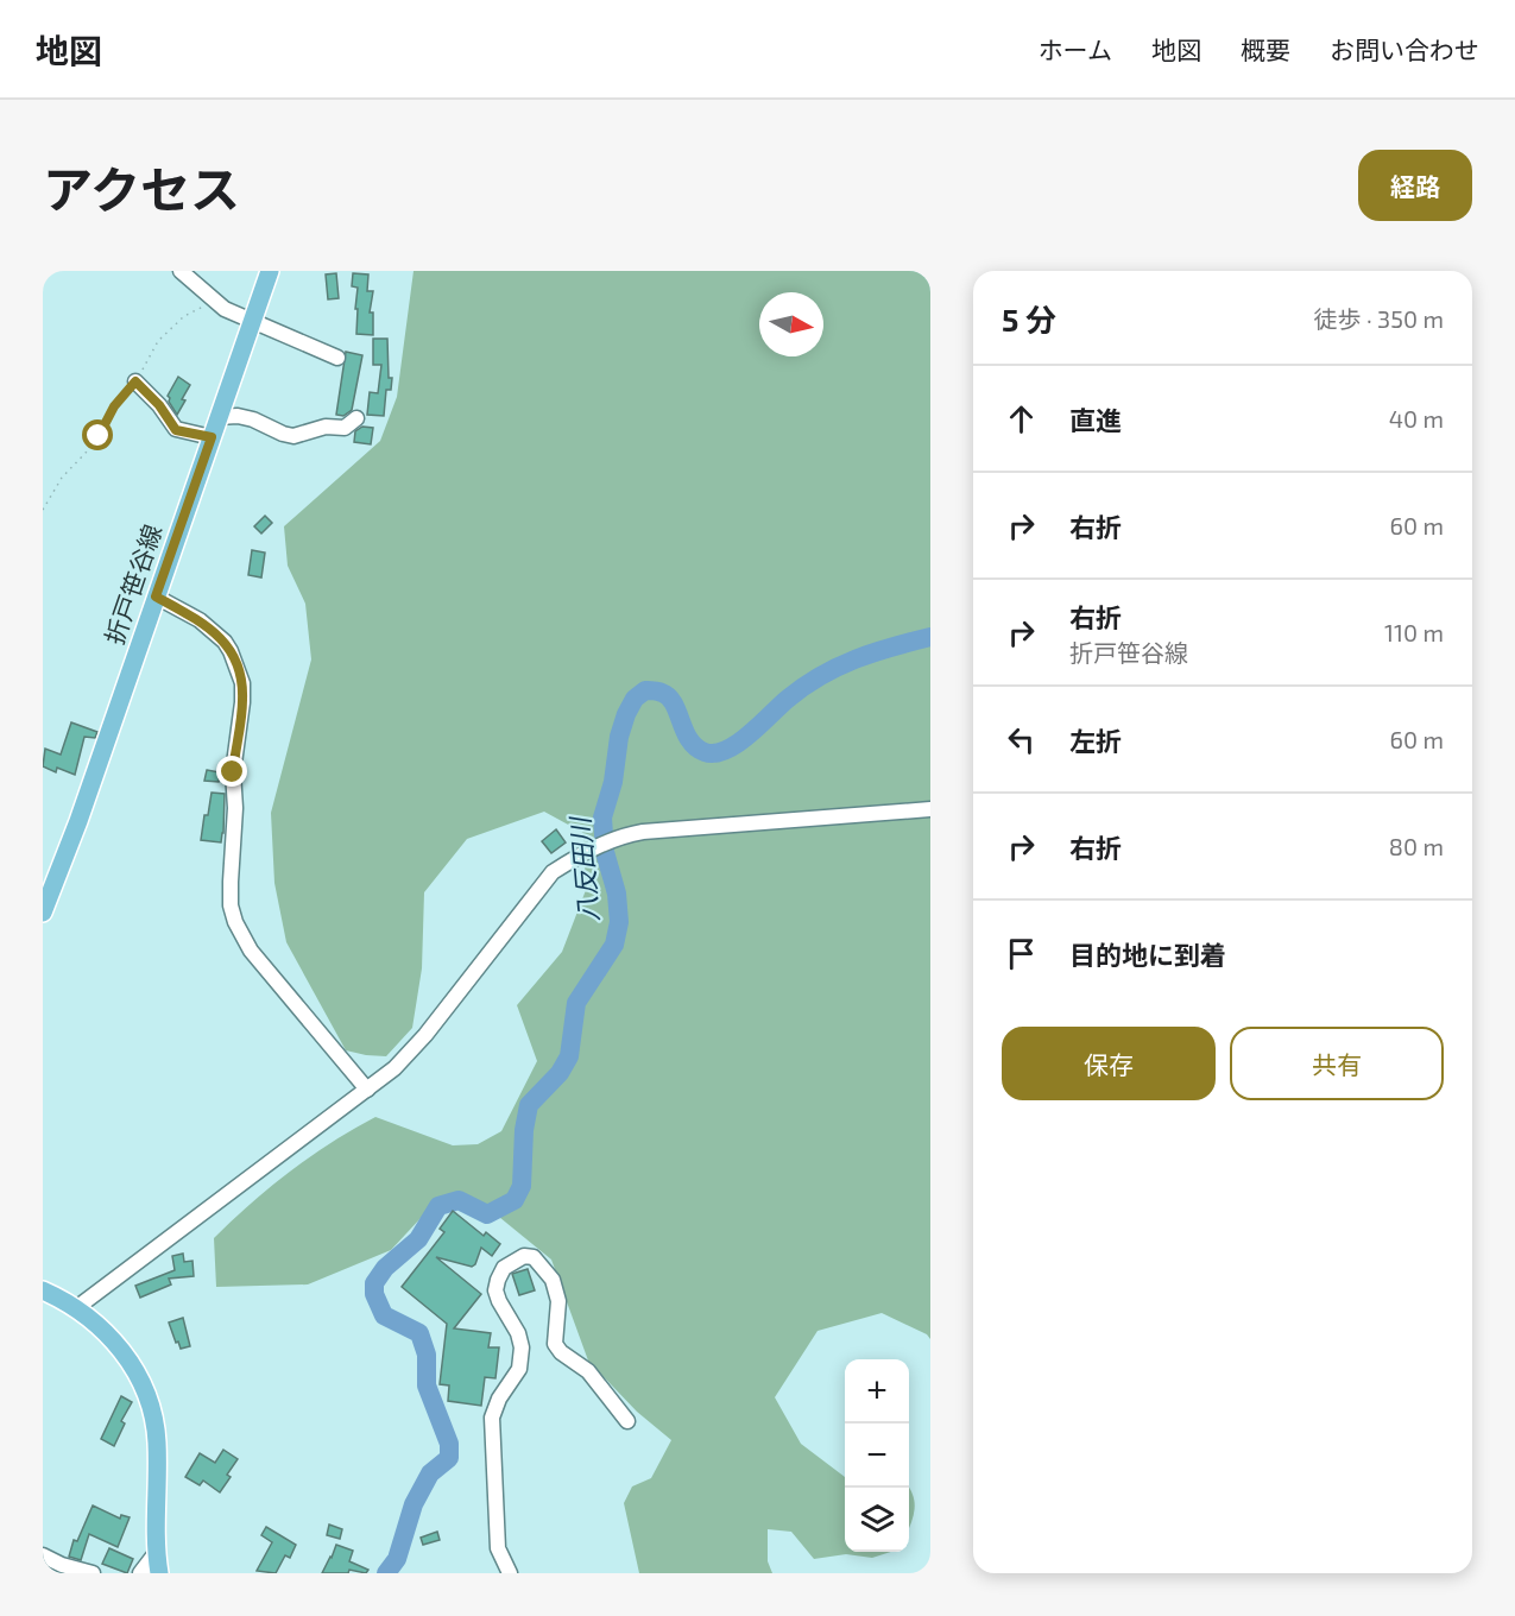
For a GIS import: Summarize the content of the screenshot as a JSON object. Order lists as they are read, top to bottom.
{
  "streets": {
    "main road": ["折戸笹谷線"]
  },
  "water": ["八反田川"],
  "north": "right",
  "page": {
    "header": "地図",
    "nav": [
      "ホーム",
      "地図",
      "概要",
      "お問い合わせ"
    ],
    "title": "アクセス",
    "buttons": [
      "経路",
      ["保存", "共有"]
    ],
    "heading": ["5 分", "徒歩 · 350 m"],
    "list": [
      ["直進", "40 m"],
      ["右折", "60 m"],
      ["右折", "折戸笹谷線", "110 m"],
      ["左折", "60 m"],
      ["右折", "80 m"],
      "目的地に到着"
    ],
    "map_buttons": ["+", "−"]
  }
}
